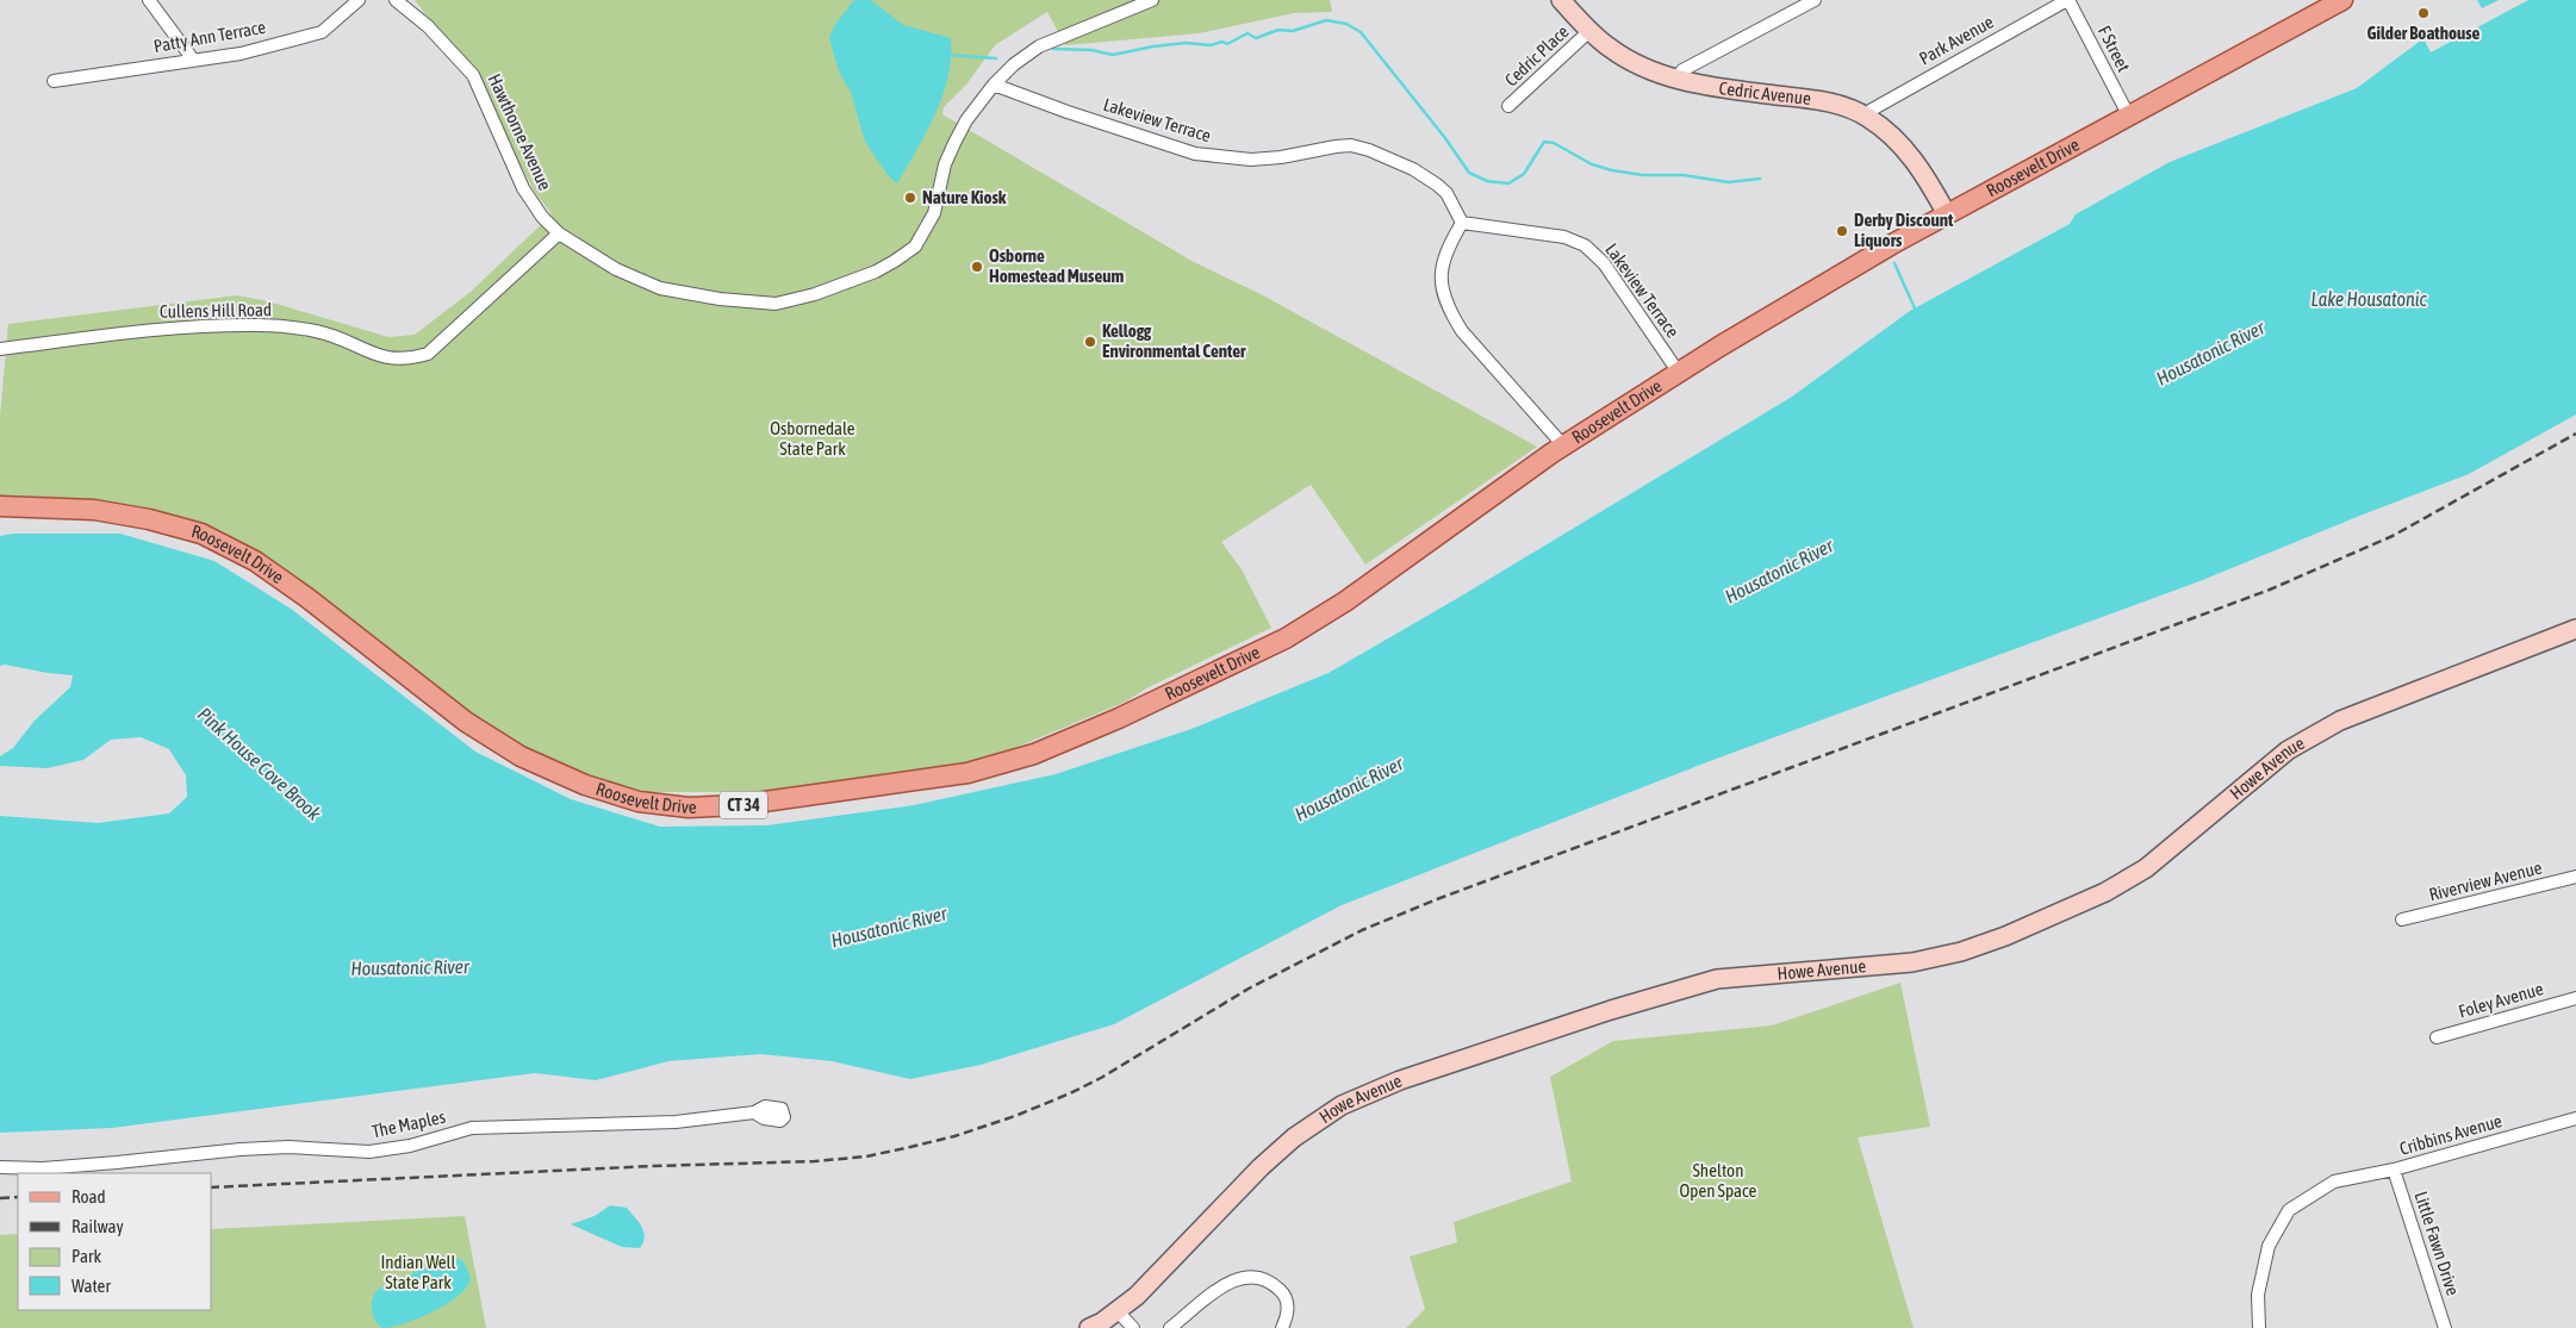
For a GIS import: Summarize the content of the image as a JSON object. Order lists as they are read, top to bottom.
{
  "streets": {
    "main road": [
      "Cedric Avenue",
      "Roosevelt Drive",
      "Howe Avenue",
      "CT 34"
    ],
    "street": [
      "Patty Ann Terrace",
      "Park Avenue",
      "F Street",
      "Cedric Place",
      "Lakeview Terrace",
      "Hawthorne Avenue",
      "Cullens Hill Road",
      "Riverview Avenue",
      "Foley Avenue",
      "The Maples",
      "Cribbins Avenue",
      "Little Fawn Drive"
    ]
  },
  "crossings": [
    ["Park Avenue", "F Street"],
    ["Park Avenue", "Cedric Avenue"],
    ["F Street", "Roosevelt Drive"],
    ["Cedric Place", "Cedric Avenue"],
    ["Cedric Avenue", "Roosevelt Drive"],
    ["Lakeview Terrace", "Hawthorne Avenue"],
    ["Lakeview Terrace", "Roosevelt Drive"],
    ["Hawthorne Avenue", "Cullens Hill Road"],
    ["Cribbins Avenue", "Little Fawn Drive"]
  ],
  "water": ["Lake Housatonic", "Housatonic River", "Pink House Cove Brook"],
  "parks": ["Osbornedale State Park", "Shelton Open Space", "Indian Well State Park"],
  "places": [
    "Gilder Boathouse",
    "Nature Kiosk",
    "Derby Discount Liquors",
    "Osborne Homestead Museum",
    "Kellogg Environmental Center"
  ],
  "legend": [
    "Road",
    "Railway",
    "Park",
    "Water"
  ]
}
